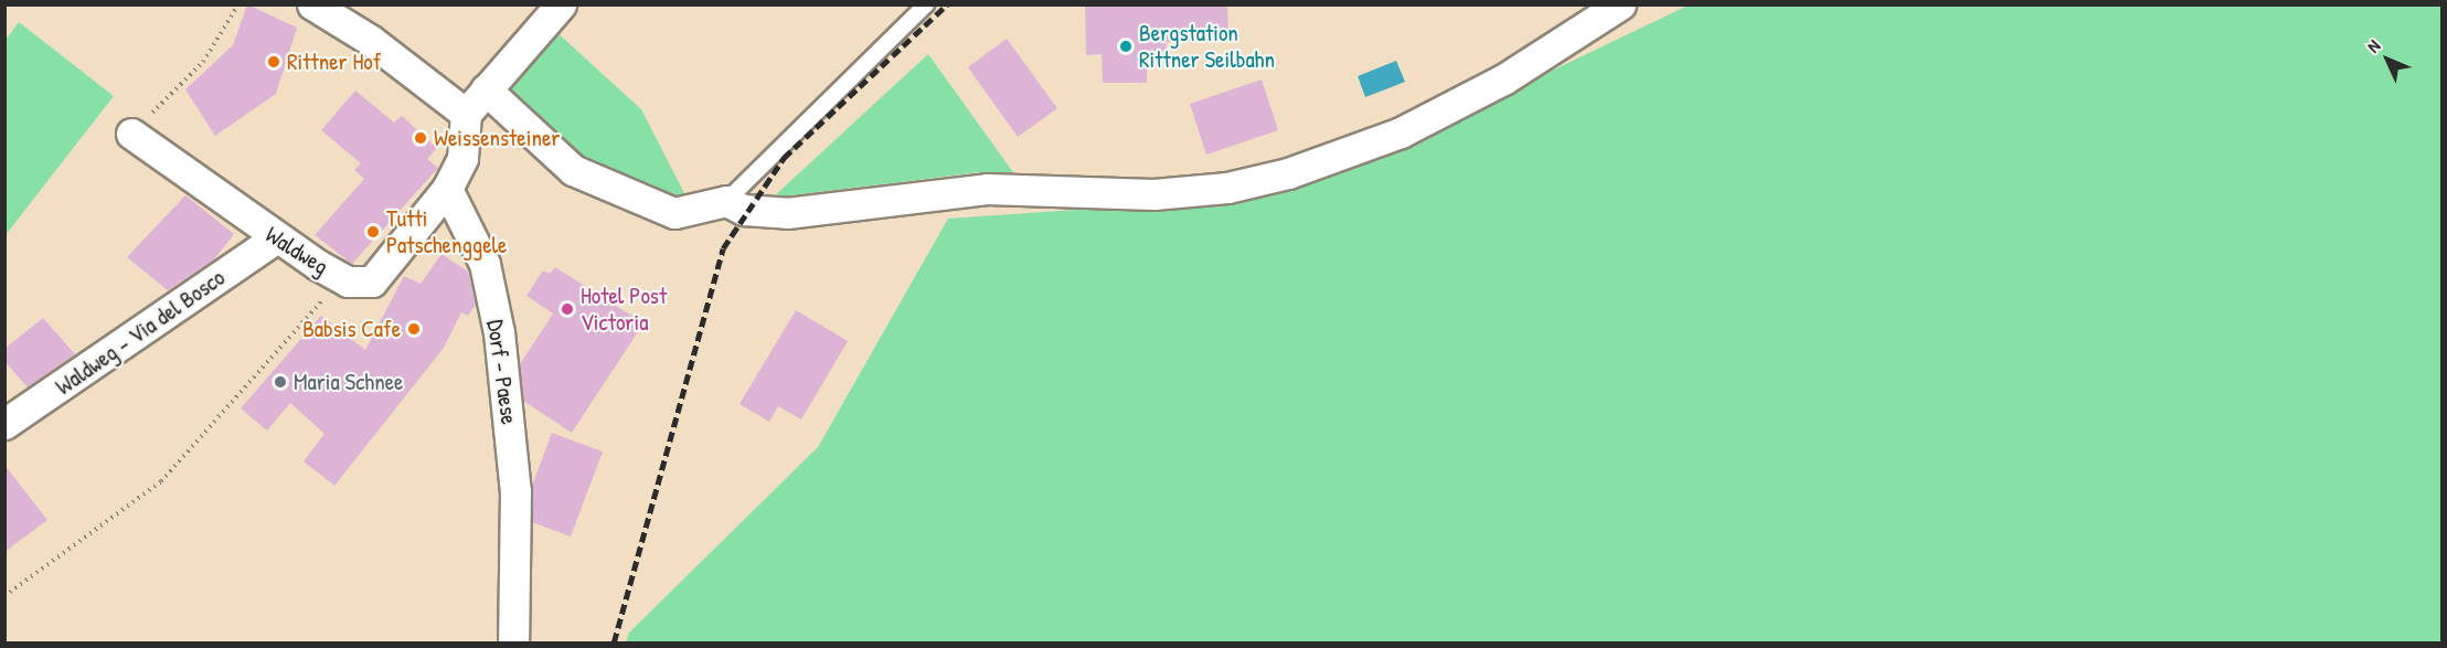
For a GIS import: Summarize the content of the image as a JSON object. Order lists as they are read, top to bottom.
{
  "streets": {
    "street": ["Waldweg", "Waldweg - Via del Bosco", "Dorf - Paese"]
  },
  "crossings": [
    ["Waldweg", "Waldweg - Via del Bosco"],
    ["Waldweg", "Dorf - Paese"]
  ],
  "places": [
    "Bergstation Rittner Seilbahn",
    "Rittner Hof",
    "Weissensteiner",
    "Tutti Patschenggele",
    "Hotel Post Victoria",
    "Babsis Cafe",
    "Maria Schnee"
  ],
  "north": "top left"
}
